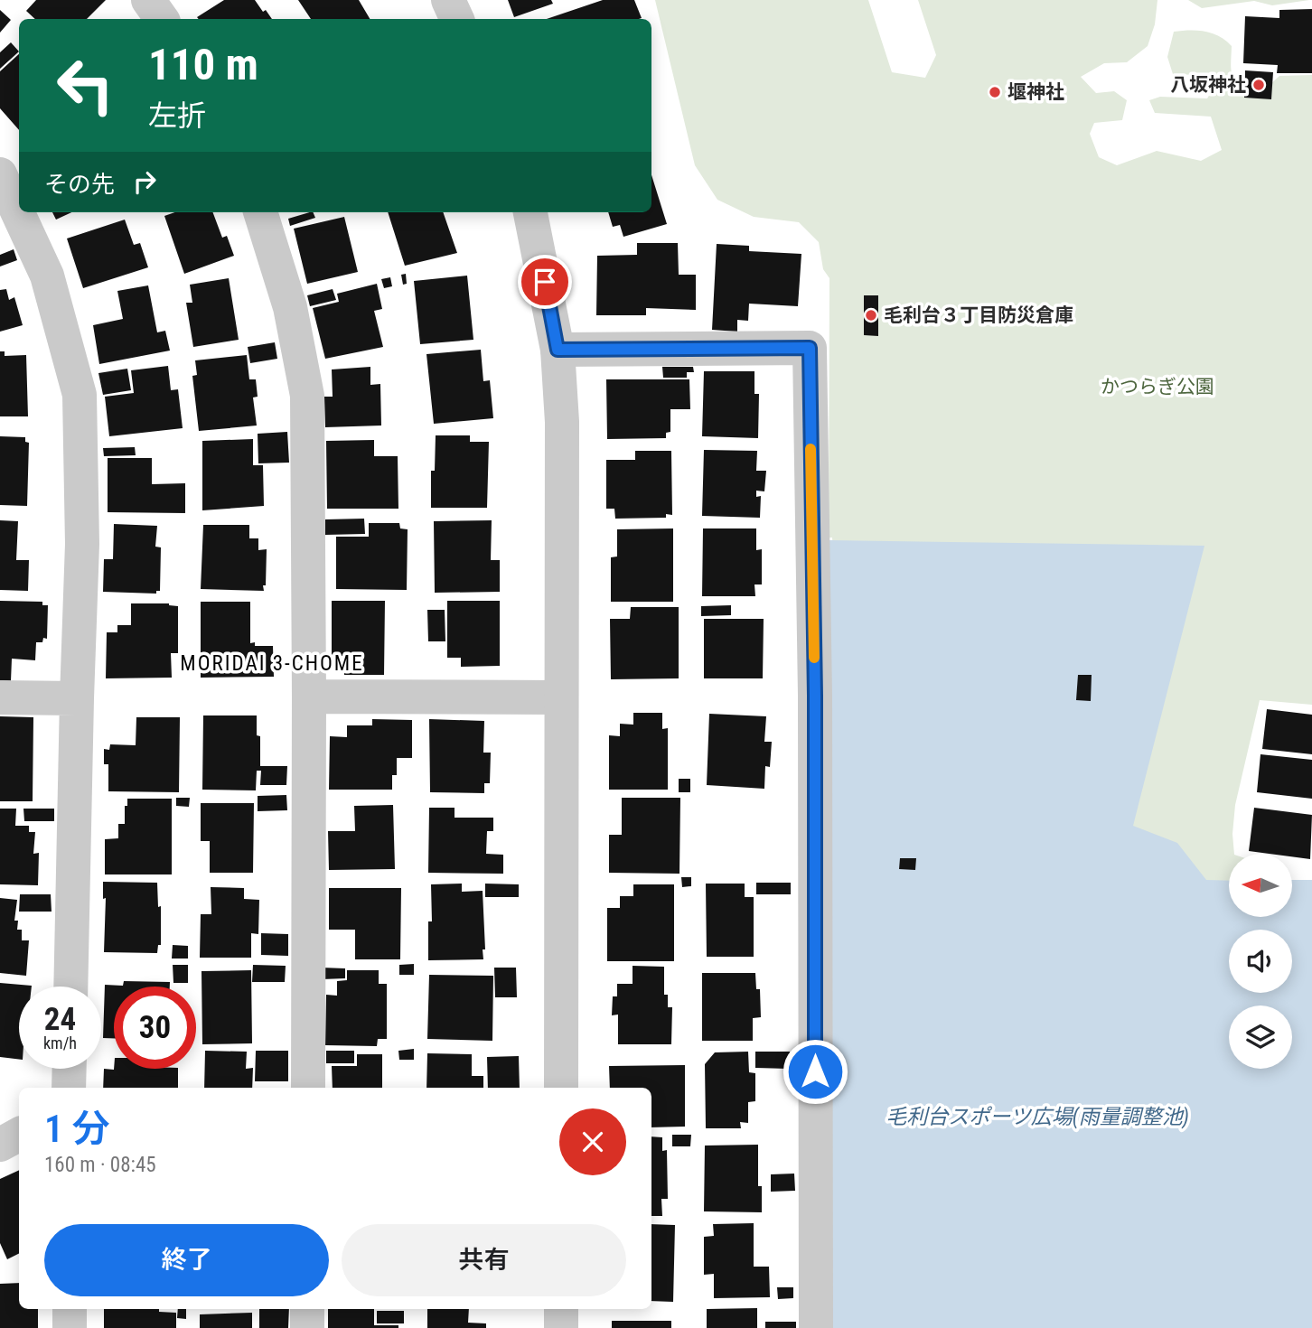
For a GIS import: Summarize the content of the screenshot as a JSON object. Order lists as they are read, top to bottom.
{
  "districts": ["MORIDAI 3-CHOME"],
  "water": ["毛利台スポーツ広場(雨量調整池)"],
  "parks": ["かつらぎ公園"],
  "places": ["八坂神社", "堰神社", "毛利台３丁目防災倉庫"],
  "north": "left",
  "page": {
    "turn": ["110 m", "左折"],
    "then": "その先",
    "speed": "24 km/h",
    "limit": "30",
    "heading": ["1 分", "160 m · 08:45"],
    "buttons": ["終了", "共有"]
  }
}
